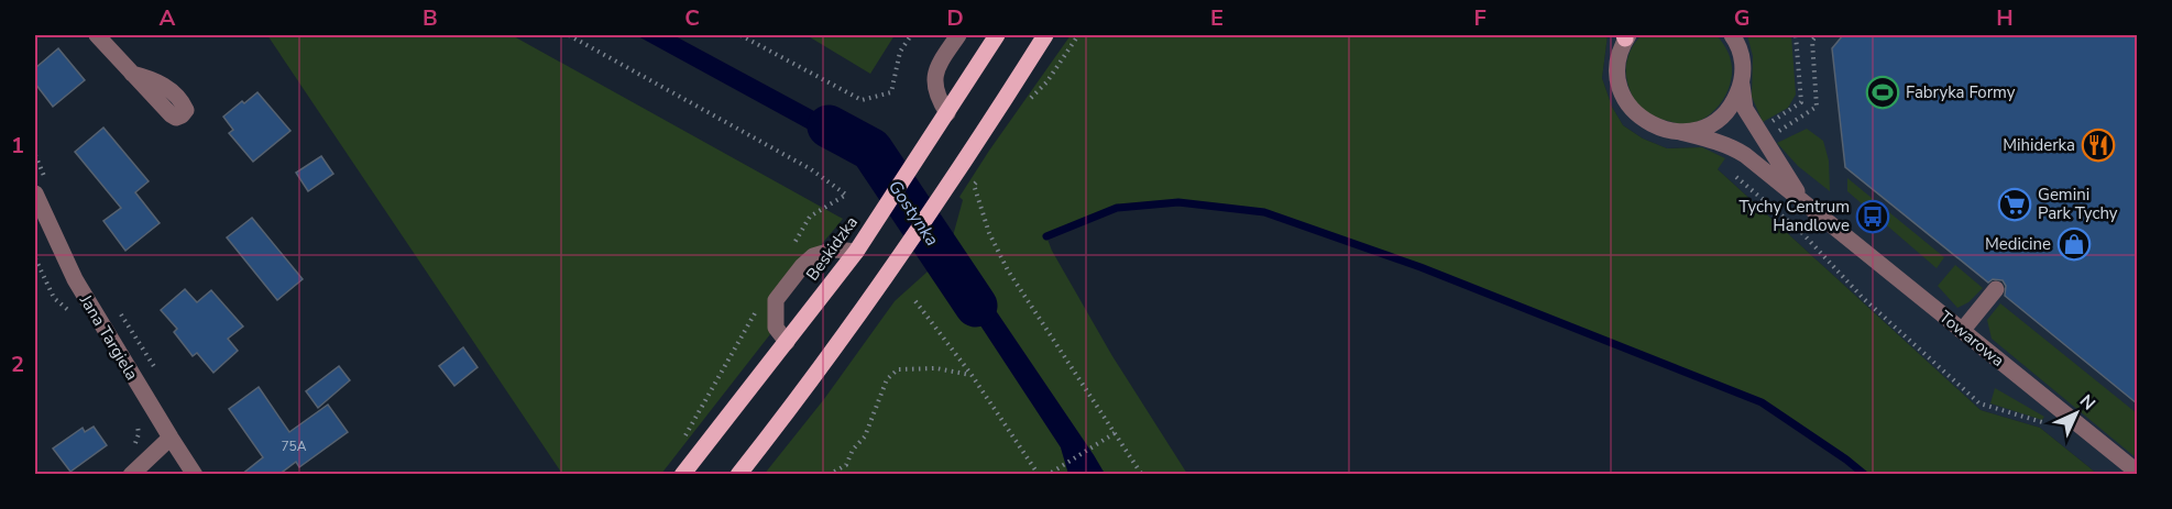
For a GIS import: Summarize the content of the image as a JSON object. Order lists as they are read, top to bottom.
{
  "streets": {
    "main road": ["Beskidzka"],
    "street": ["Jana Targiela", "Towarowa"]
  },
  "water": ["Gostynka"],
  "places": {
    "sports": ["Fabryka Formy"],
    "restaurant": ["Mihiderka"],
    "supermarket": ["Gemini Park Tychy"],
    "bus stop": ["Tychy Centrum Handlowe"],
    "shop": ["Medicine"]
  },
  "house_numbers": ["75A"],
  "north": "top right",
  "grid": {
    "columns": [
      "A",
      "B",
      "C",
      "D",
      "E",
      "F",
      "G",
      "H"
    ],
    "rows": ["1", "2"]
  }
}
